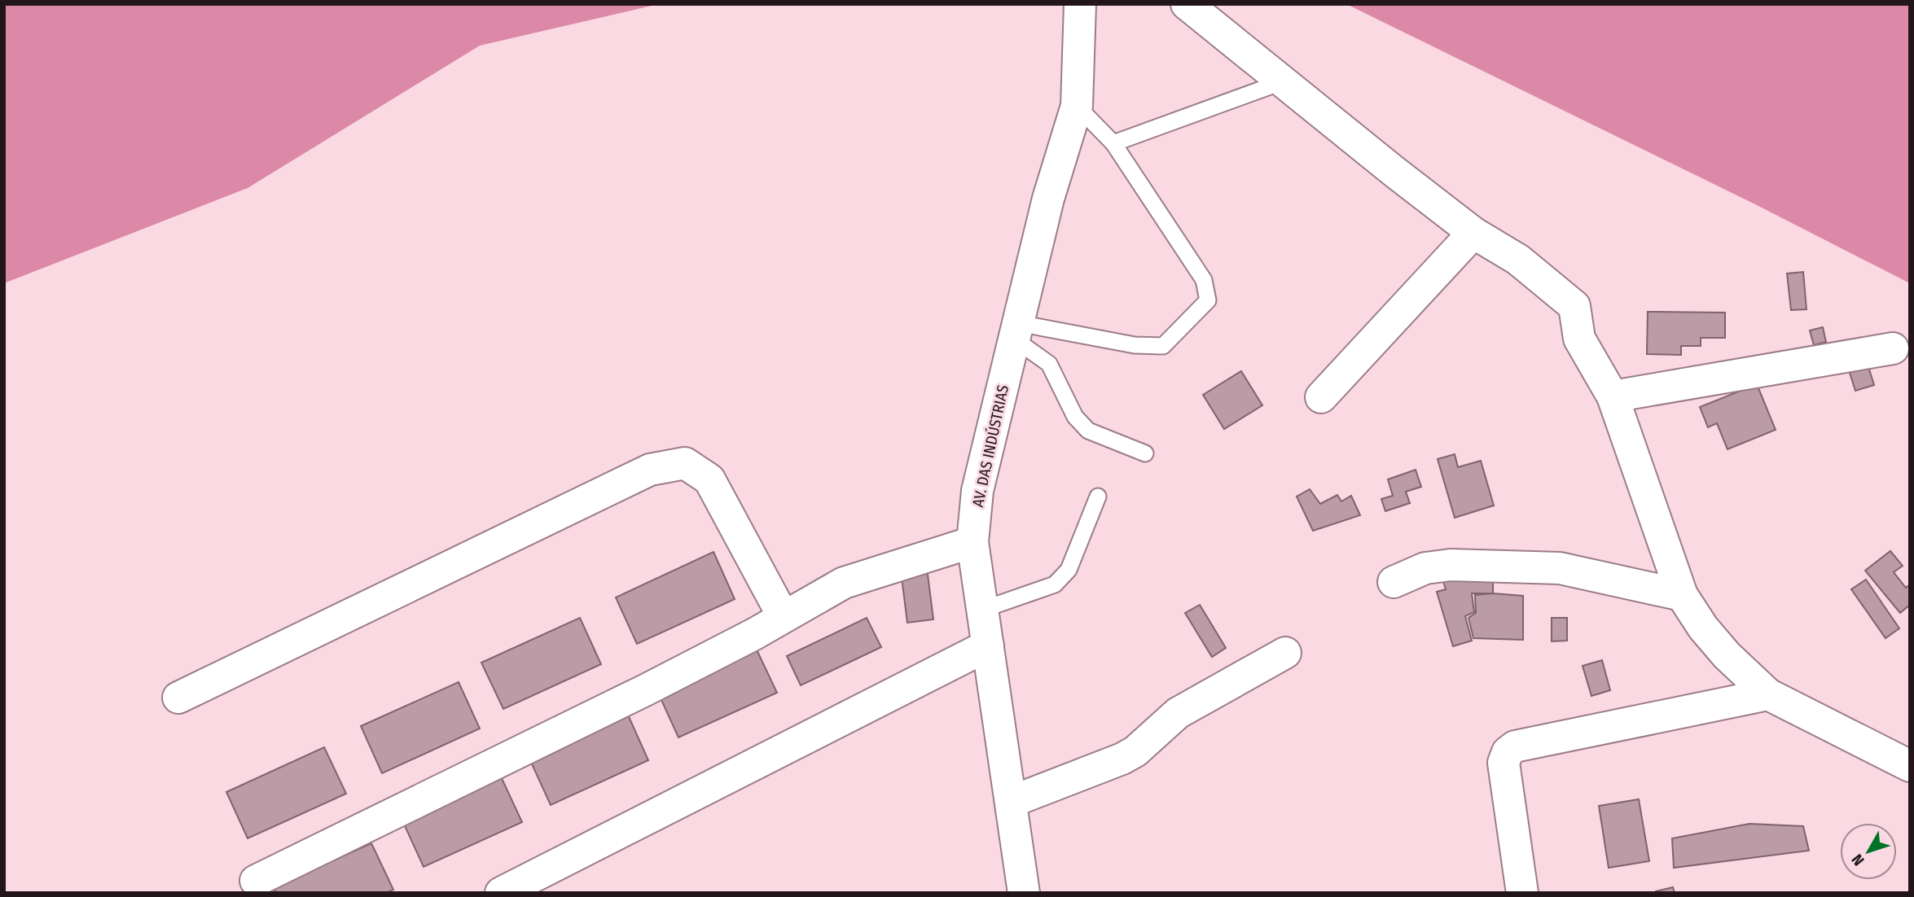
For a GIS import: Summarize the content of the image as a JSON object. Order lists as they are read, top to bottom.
{
  "streets": {
    "street": ["AV. DAS INDÚSTRIAS"]
  },
  "north": "bottom left"
}
